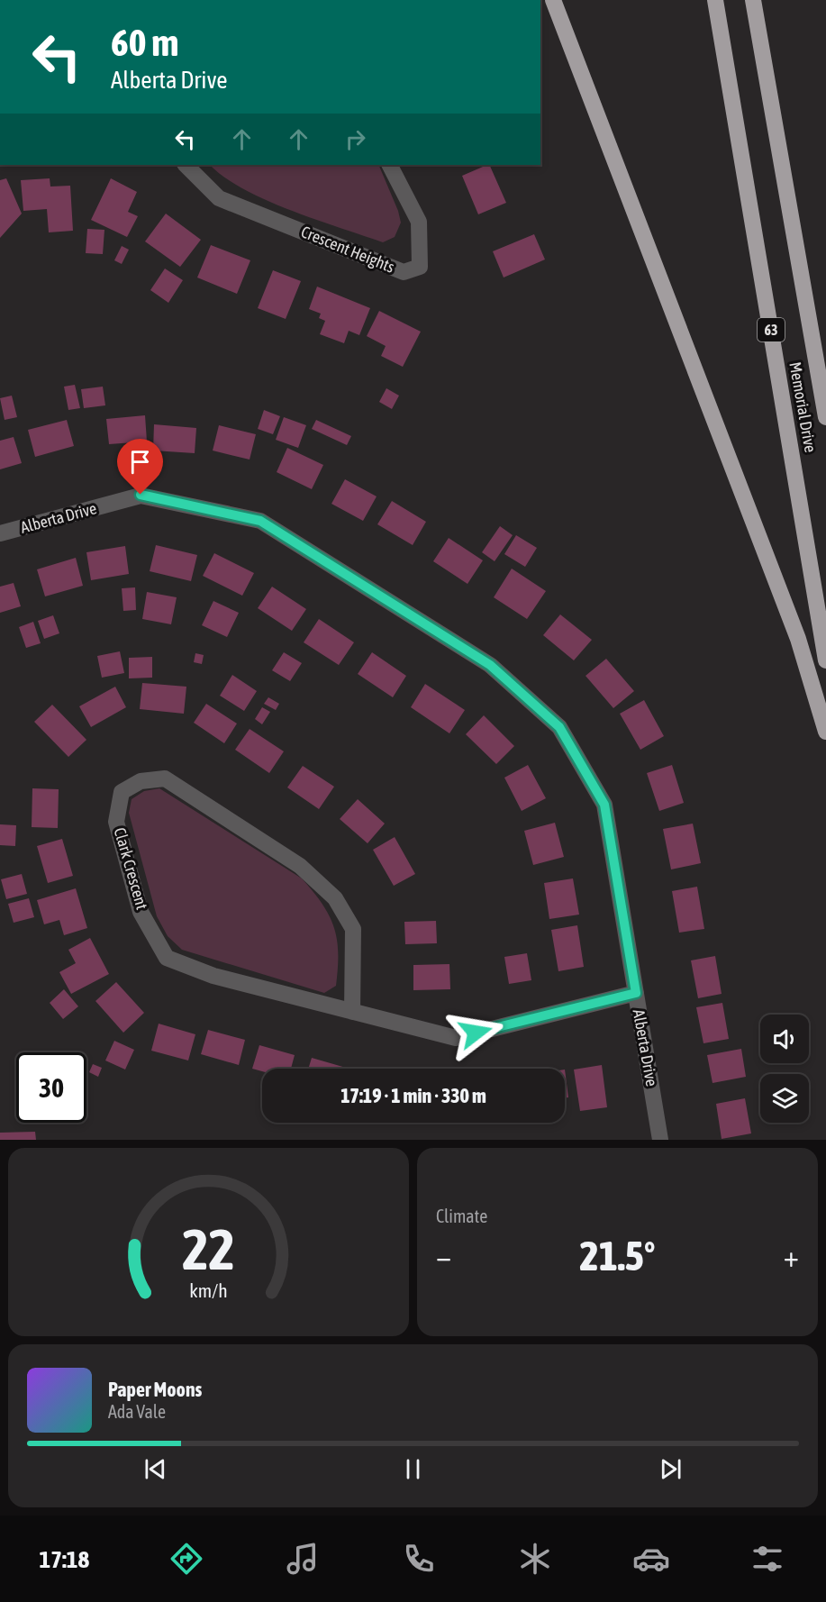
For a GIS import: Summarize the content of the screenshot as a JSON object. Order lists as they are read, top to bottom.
{
  "streets": {
    "highway": ["63", "Memorial Drive"],
    "street": ["Crescent Heights", "Alberta Drive", "Clark Crescent"]
  },
  "crossings": [
    ["Alberta Drive", "Clark Crescent"]
  ],
  "page": {
    "turn": ["60 m", "Alberta Drive"],
    "limit": "30",
    "trip": "17:19 · 1 min · 330 m",
    "tile": "Climate",
    "heat": ["−", "21.5°", "+"],
    "song": ["Paper Moons", "Ada Vale"],
    "tabs": "17:18",
    "gauge": ["22", "km/h"]
  }
}
